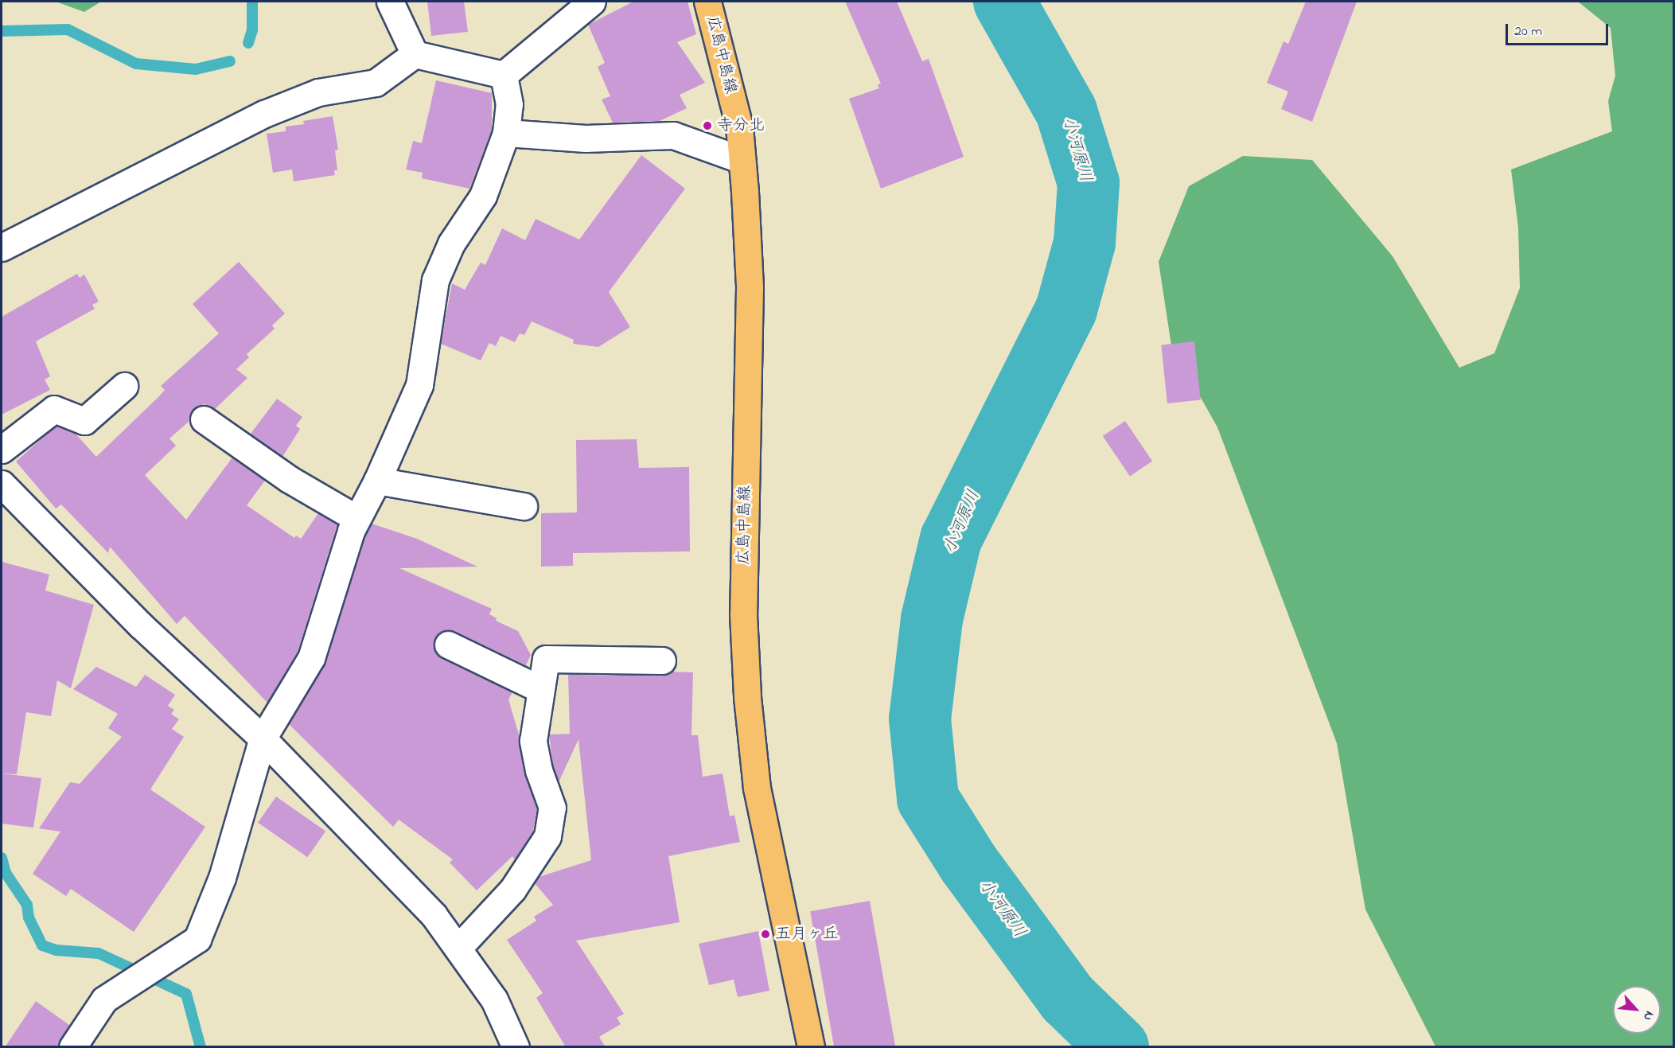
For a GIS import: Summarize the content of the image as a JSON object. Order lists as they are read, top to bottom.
{
  "streets": {
    "main road": ["広島中島線"]
  },
  "water": ["小河原川"],
  "places": ["寺分北", "五月ヶ丘"],
  "scale_bar": "20 m",
  "north": "bottom right"
}
